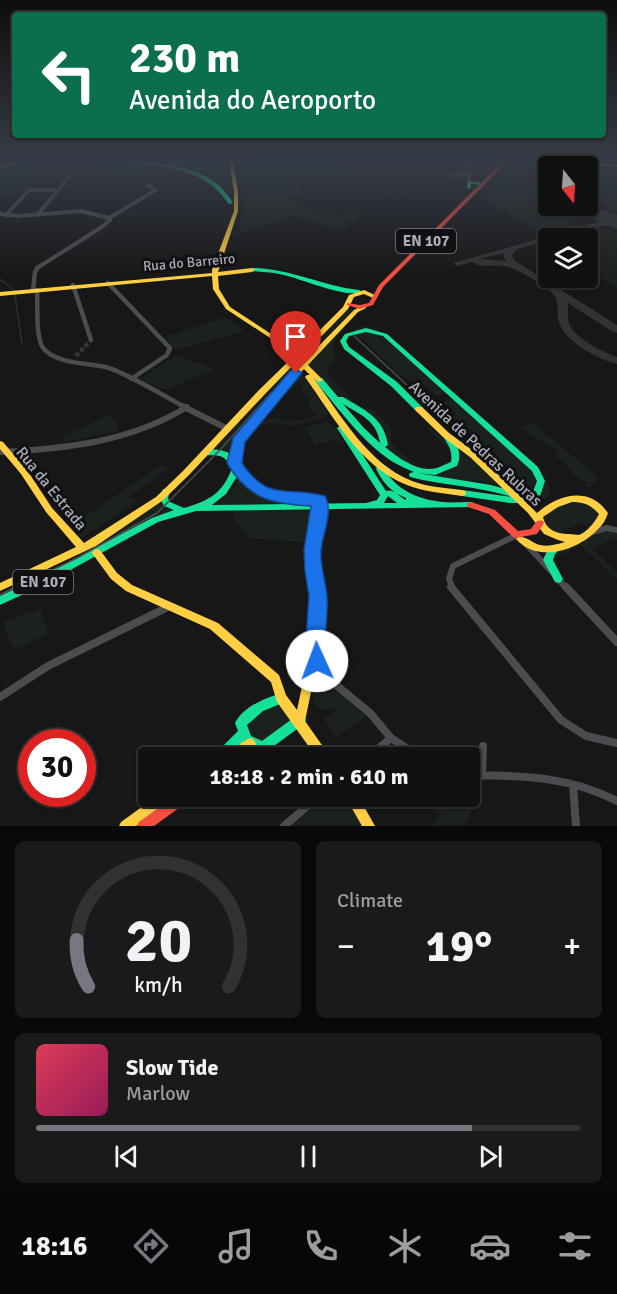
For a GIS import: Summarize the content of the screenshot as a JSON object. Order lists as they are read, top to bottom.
{
  "streets": {
    "main road": [
      "EN 107",
      "Rua do Barreiro",
      "Avenida de Pedras Rubras",
      "Rua da Estrada"
    ]
  },
  "crossings": [
    ["EN 107", "Rua do Barreiro"],
    ["EN 107", "Rua da Estrada"]
  ],
  "north": "bottom",
  "page": {
    "turn": ["230 m", "Avenida do Aeroporto"],
    "limit": "30",
    "trip": "18:18 · 2 min · 610 m",
    "tile": "Climate",
    "heat": ["−", "19°", "+"],
    "song": ["Slow Tide", "Marlow"],
    "tabs": "18:16",
    "gauge": ["20", "km/h"]
  }
}
